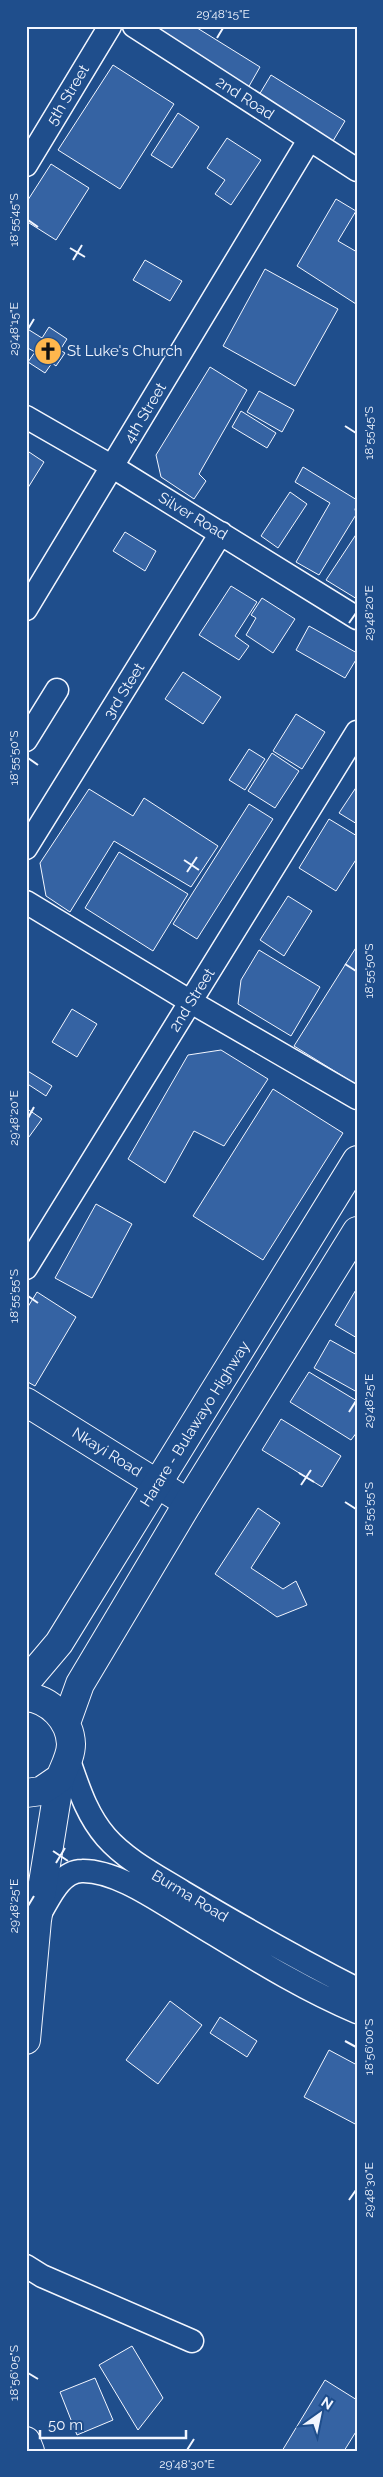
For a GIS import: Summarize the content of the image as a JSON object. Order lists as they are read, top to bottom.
{
  "streets": {
    "main road": ["Harare - Bulawayo Highway", "Nkayi Road"],
    "street": [
      "5th Street",
      "2nd Road",
      "4th Street",
      "Silver Road",
      "3rd Steet",
      "2nd Street",
      "Burma Road"
    ]
  },
  "crossings": [
    ["2nd Road", "4th Street"],
    ["4th Street", "Silver Road"],
    ["Silver Road", "3rd Steet"],
    ["Harare - Bulawayo Highway", "Nkayi Road"]
  ],
  "places": {
    "church": ["St Luke's Church"]
  },
  "scale_bar": "50 m",
  "north": "top right",
  "coordinates": [
    "29°48'15\"E",
    "18°55'45\"S",
    "29°48'20\"E",
    "18°55'50\"S",
    "18°55'55\"S",
    "29°48'25\"E",
    "18°56'00\"S",
    "29°48'30\"E",
    "18°56'05\"S"
  ]
}
